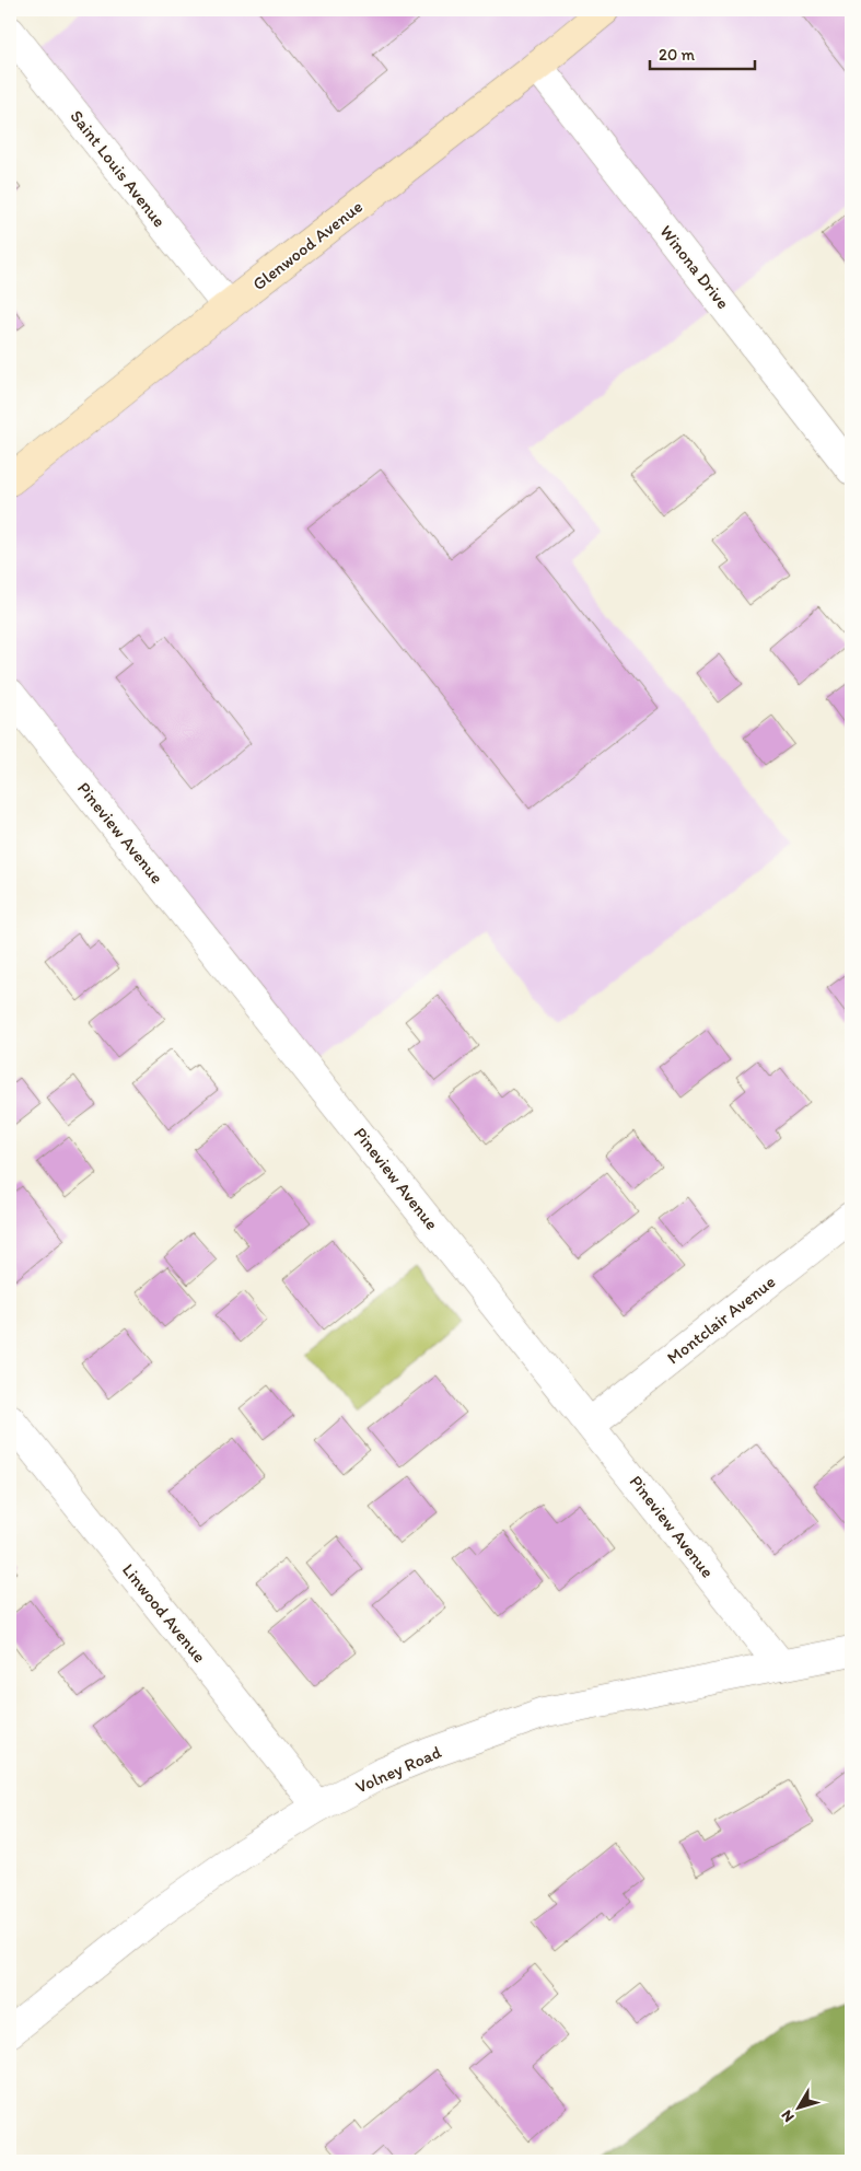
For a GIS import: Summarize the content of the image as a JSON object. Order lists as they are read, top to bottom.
{
  "streets": {
    "main road": ["Glenwood Avenue"],
    "street": [
      "Saint Louis Avenue",
      "Winona Drive",
      "Pineview Avenue",
      "Montclair Avenue",
      "Linwood Avenue",
      "Volney Road"
    ]
  },
  "crossings": [
    ["Saint Louis Avenue", "Glenwood Avenue"],
    ["Glenwood Avenue", "Winona Drive"],
    ["Pineview Avenue", "Montclair Avenue"],
    ["Pineview Avenue", "Volney Road"],
    ["Linwood Avenue", "Volney Road"]
  ],
  "scale_bar": "20 m",
  "north": "bottom left"
}
